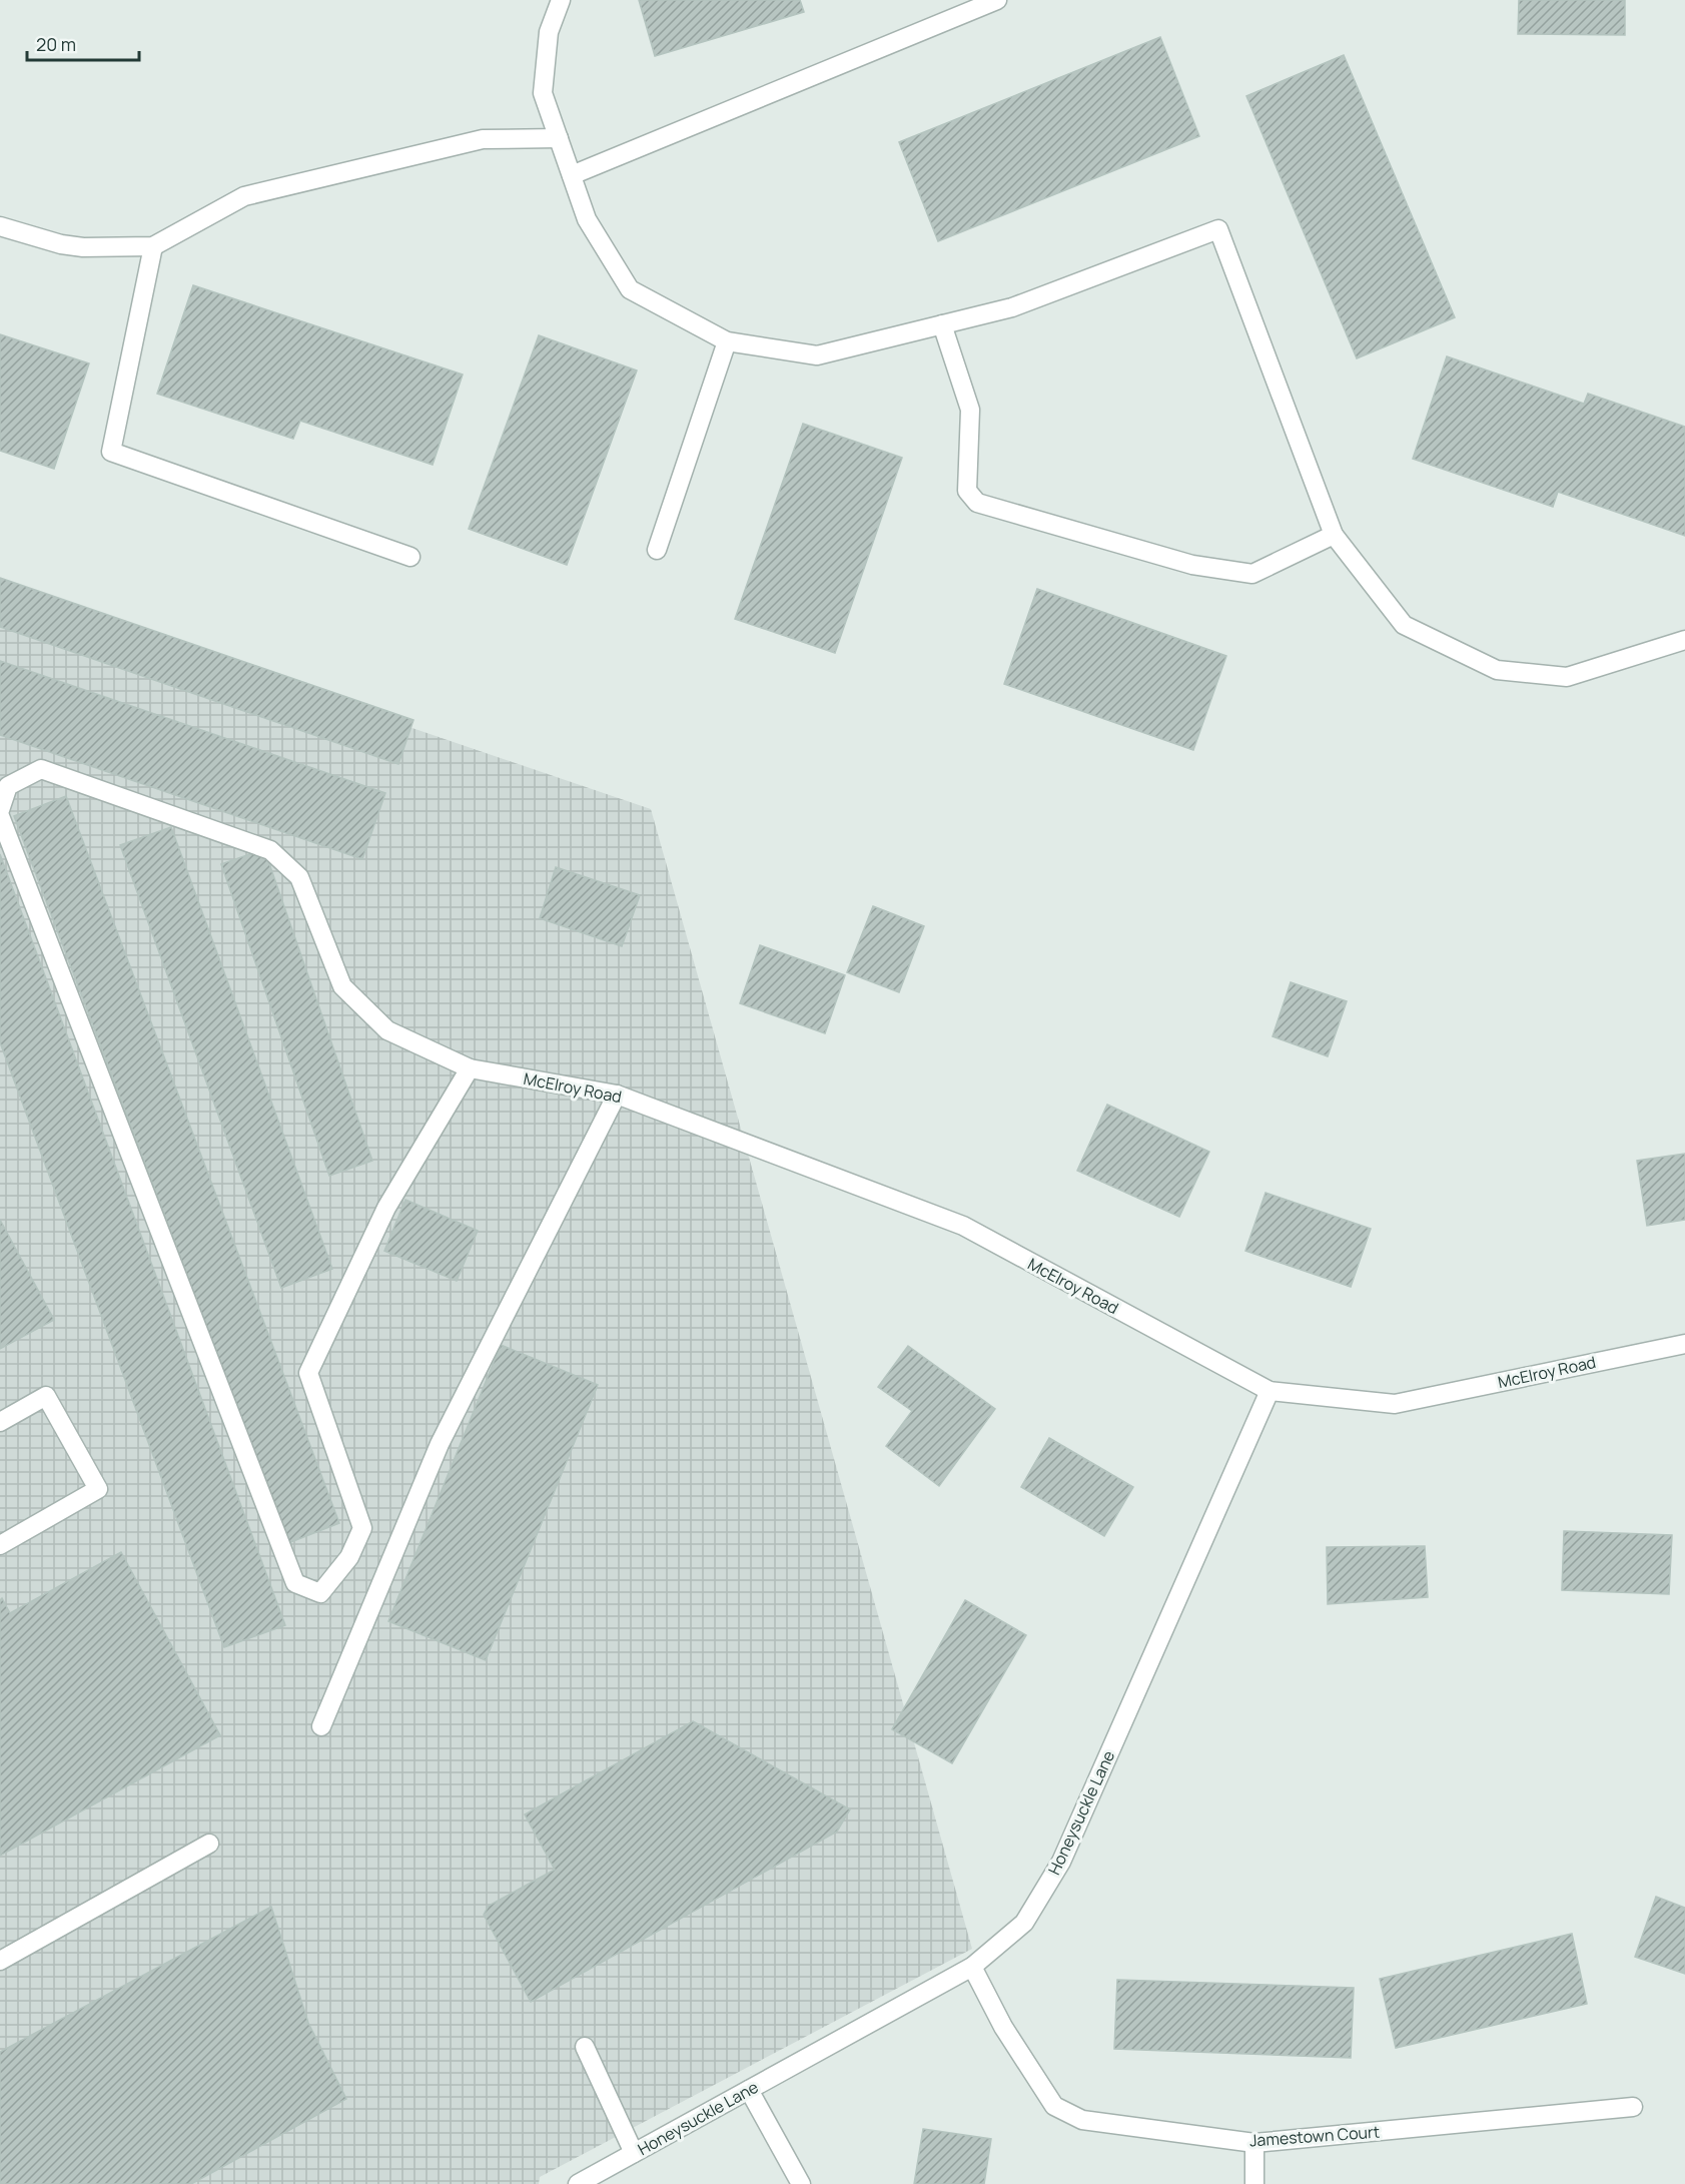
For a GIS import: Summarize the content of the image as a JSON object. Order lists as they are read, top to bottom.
{
  "streets": {
    "street": ["McElroy Road", "Honeysuckle Lane", "Jamestown Court"]
  },
  "crossings": [
    ["McElroy Road", "Honeysuckle Lane"],
    ["Honeysuckle Lane", "Jamestown Court"]
  ],
  "scale_bar": "20 m"
}
